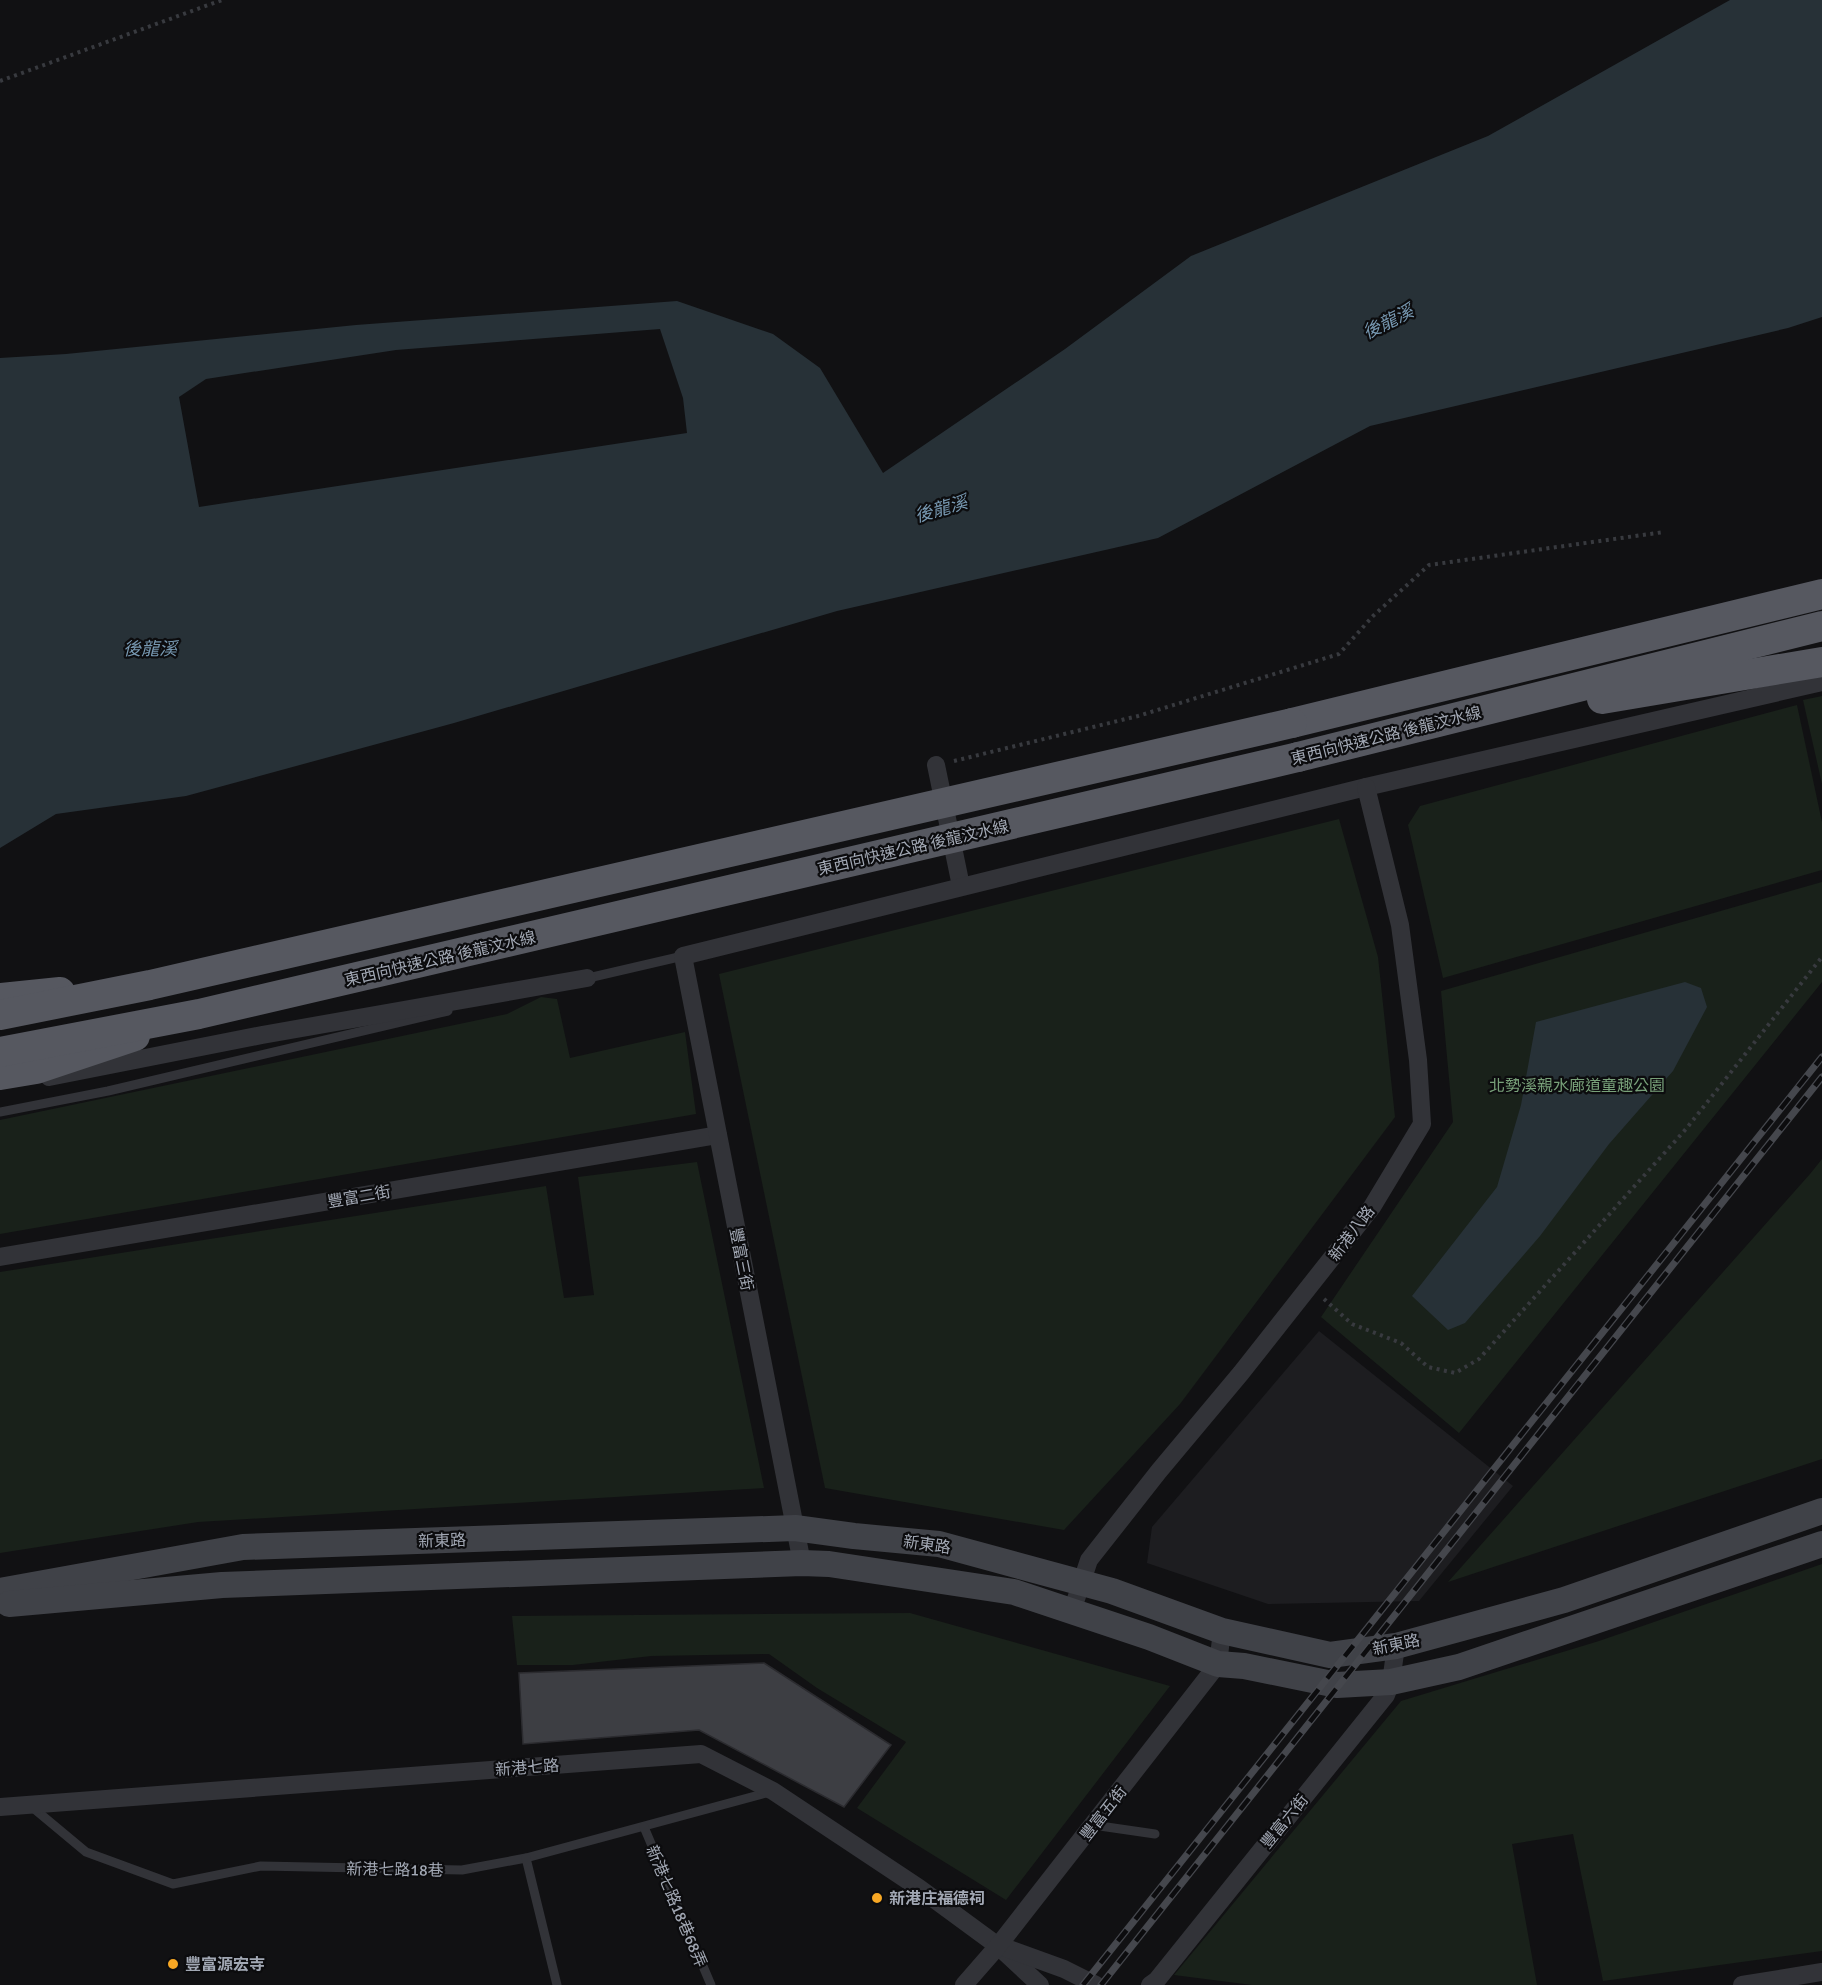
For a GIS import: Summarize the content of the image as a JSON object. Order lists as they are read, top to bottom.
{
  "streets": {
    "highway": ["東西向快速公路 後龍汶水線"],
    "main road": ["新東路"],
    "street": [
      "豐富二街",
      "新港八路",
      "豐富三街",
      "新港七路",
      "豐富五街",
      "豐富六街"
    ],
    "lane": ["新港七路18巷", "新港七路18巷68弄"]
  },
  "crossings": [
    ["豐富二街", "豐富三街"],
    ["新港八路", "新東路"],
    ["豐富三街", "新東路"],
    ["新東路", "豐富五街"],
    ["新東路", "豐富六街"],
    ["新港七路", "豐富五街"],
    ["新港七路", "新港七路18巷"],
    ["新港七路18巷", "新港七路18巷68弄"]
  ],
  "water": ["後龍溪"],
  "parks": ["北勢溪親水廊道童趣公園"],
  "places": ["新港庄福德祠", "豐富源宏寺"]
}
